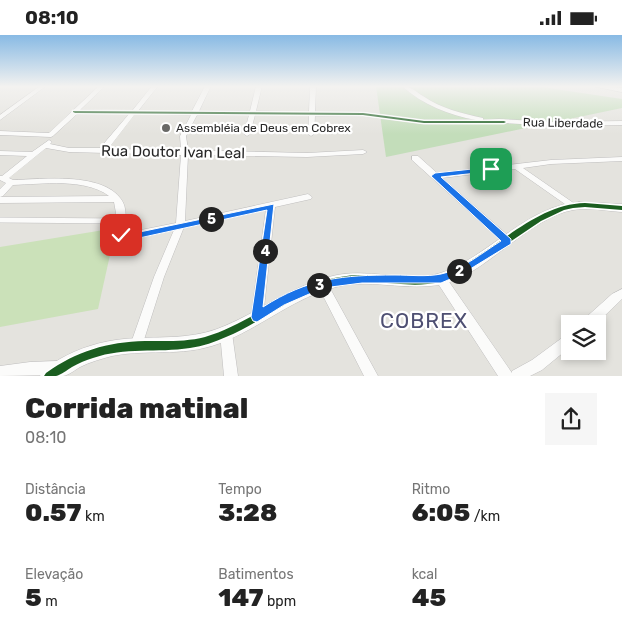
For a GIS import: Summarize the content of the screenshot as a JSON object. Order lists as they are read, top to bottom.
{
  "streets": {
    "street": ["Rua Liberdade", "Rua Doutor Ivan Leal"]
  },
  "districts": ["COBREX"],
  "places": ["Assembléia de Deus em Cobrex"],
  "page": {
    "status": "08:10",
    "pins": [
      "5",
      "4",
      "2",
      "3"
    ],
    "heading": ["Corrida matinal", "08:10"],
    "stats": [
      ["Distância", "0.57 km"],
      ["Tempo", "3:28"],
      ["Ritmo", "6:05 /km"],
      ["Elevação", "5 m"],
      ["Batimentos", "147 bpm"],
      ["kcal", "45"]
    ]
  }
}
